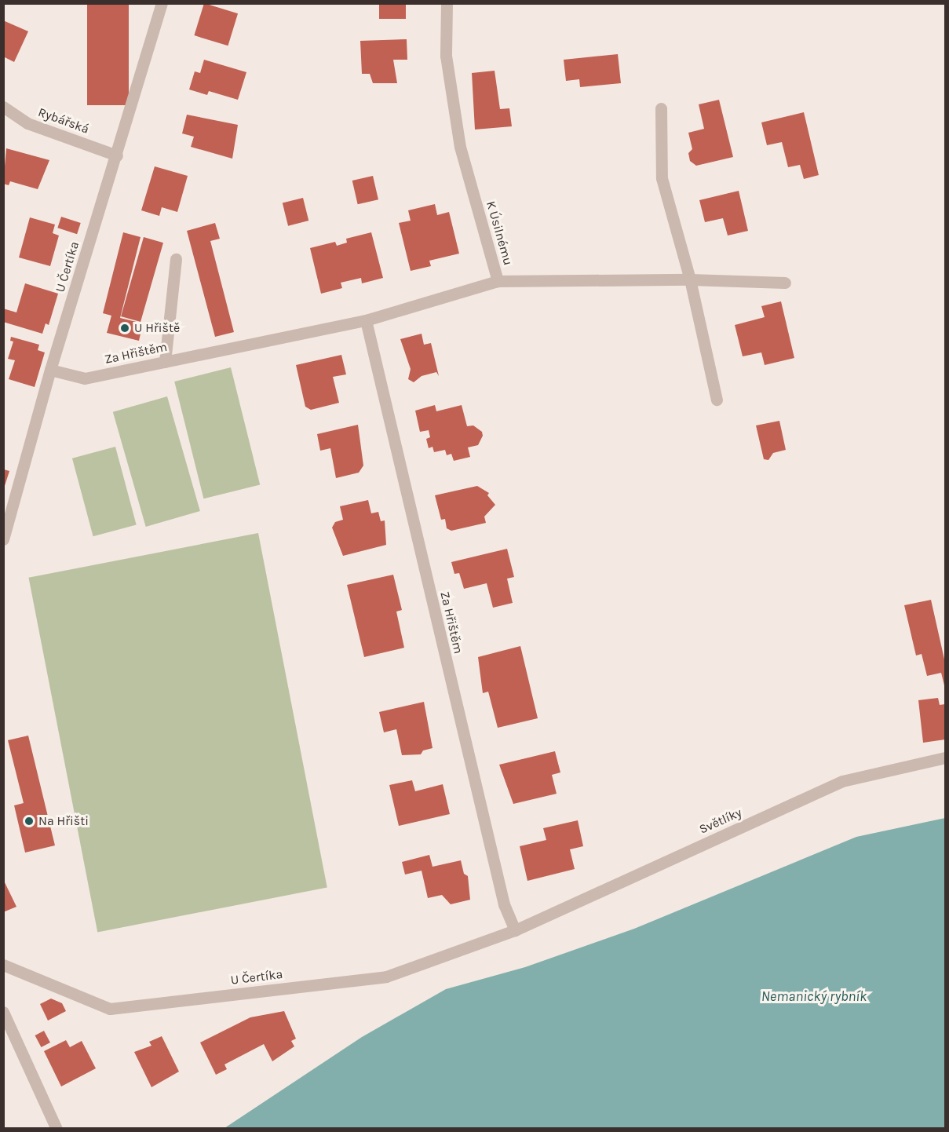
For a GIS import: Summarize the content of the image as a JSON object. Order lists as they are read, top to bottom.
{
  "streets": {
    "street": [
      "Rybářská",
      "K Úsilnému",
      "U Čertíka",
      "Za Hřištěm",
      "Světlíky"
    ]
  },
  "crossings": [
    ["Rybářská", "U Čertíka"],
    ["K Úsilnému", "Za Hřištěm"],
    ["U Čertíka", "Za Hřištěm"],
    ["U Čertíka", "Světlíky"],
    ["Za Hřištěm", "Světlíky"]
  ],
  "water": ["Nemanický rybník"],
  "places": ["U Hřiště", "Na Hřišti"]
}
